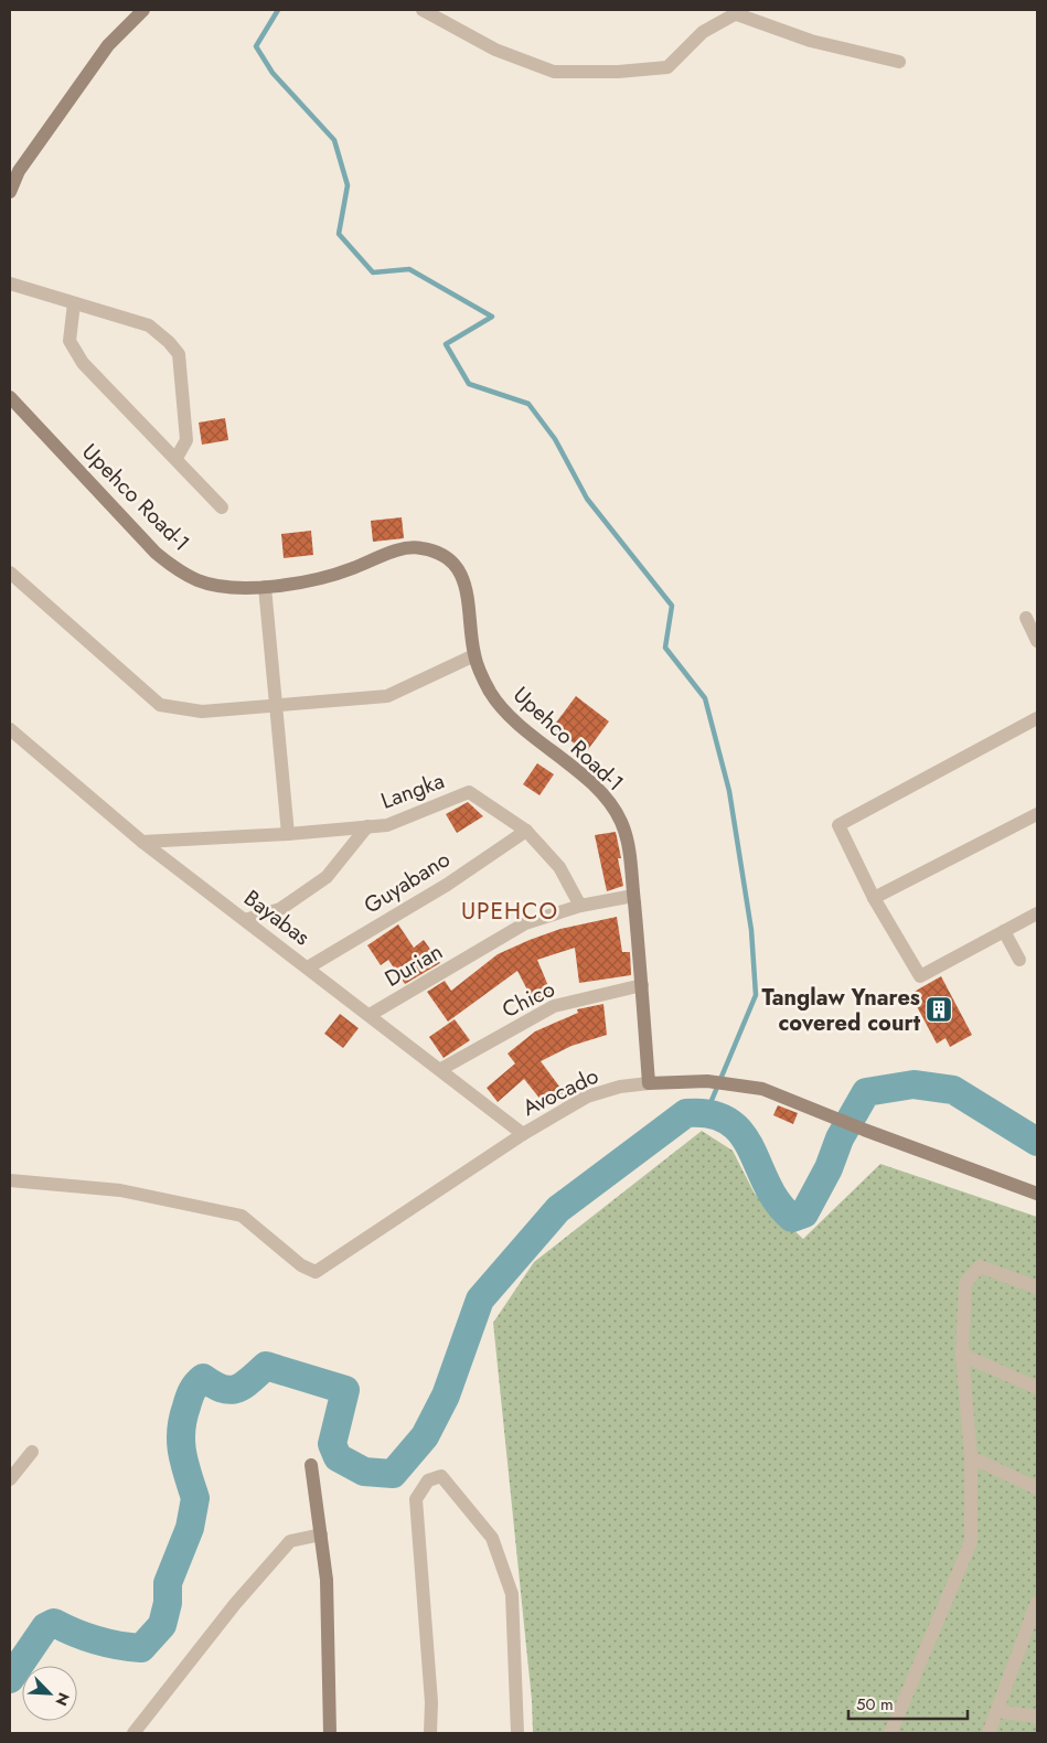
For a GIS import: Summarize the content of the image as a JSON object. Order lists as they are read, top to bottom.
{
  "streets": {
    "street": [
      "Upehco Road-1",
      "Langka",
      "Guyabano",
      "Bayabas",
      "Durian",
      "Chico",
      "Avocado"
    ]
  },
  "crossings": [
    ["Upehco Road-1", "Durian"],
    ["Upehco Road-1", "Chico"],
    ["Upehco Road-1", "Avocado"],
    ["Langka", "Guyabano"],
    ["Langka", "Bayabas"],
    ["Langka", "Durian"],
    ["Guyabano", "Bayabas"],
    ["Bayabas", "Durian"],
    ["Bayabas", "Chico"],
    ["Bayabas", "Avocado"]
  ],
  "districts": ["UPEHCO"],
  "places": {
    "building": ["Tanglaw Ynares covered court"]
  },
  "scale_bar": "50 m",
  "north": "bottom right"
}
